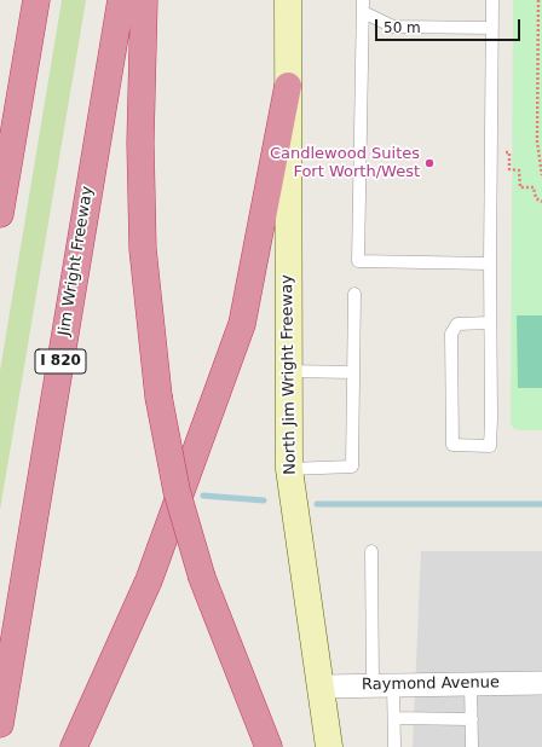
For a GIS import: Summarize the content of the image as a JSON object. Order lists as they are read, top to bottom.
{
  "streets": {
    "highway": ["Jim Wright Freeway", "I 820"],
    "main road": ["North Jim Wright Freeway"],
    "street": ["Raymond Avenue"]
  },
  "crossings": [
    ["North Jim Wright Freeway", "Raymond Avenue"]
  ],
  "places": ["Candlewood Suites Fort Worth/West"],
  "scale_bar": "50 m"
}
